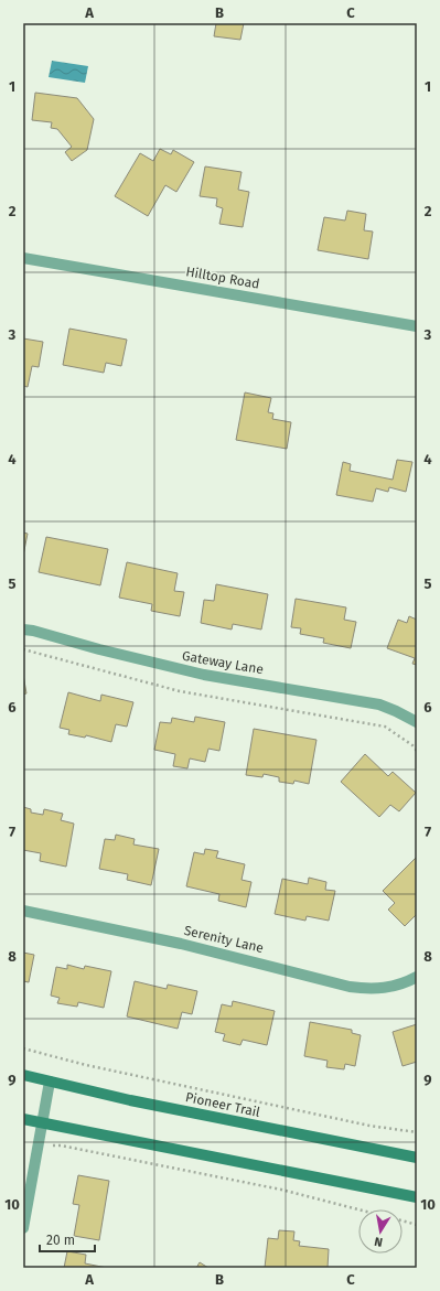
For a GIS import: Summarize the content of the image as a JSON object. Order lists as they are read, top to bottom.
{
  "streets": {
    "main road": ["Pioneer Trail"],
    "street": ["Hilltop Road", "Gateway Lane", "Serenity Lane"]
  },
  "scale_bar": "20 m",
  "north": "bottom",
  "grid": {
    "columns": ["A", "B", "C"],
    "rows": [
      "1",
      "2",
      "3",
      "4",
      "5",
      "6",
      "7",
      "8",
      "9",
      "10"
    ]
  }
}
